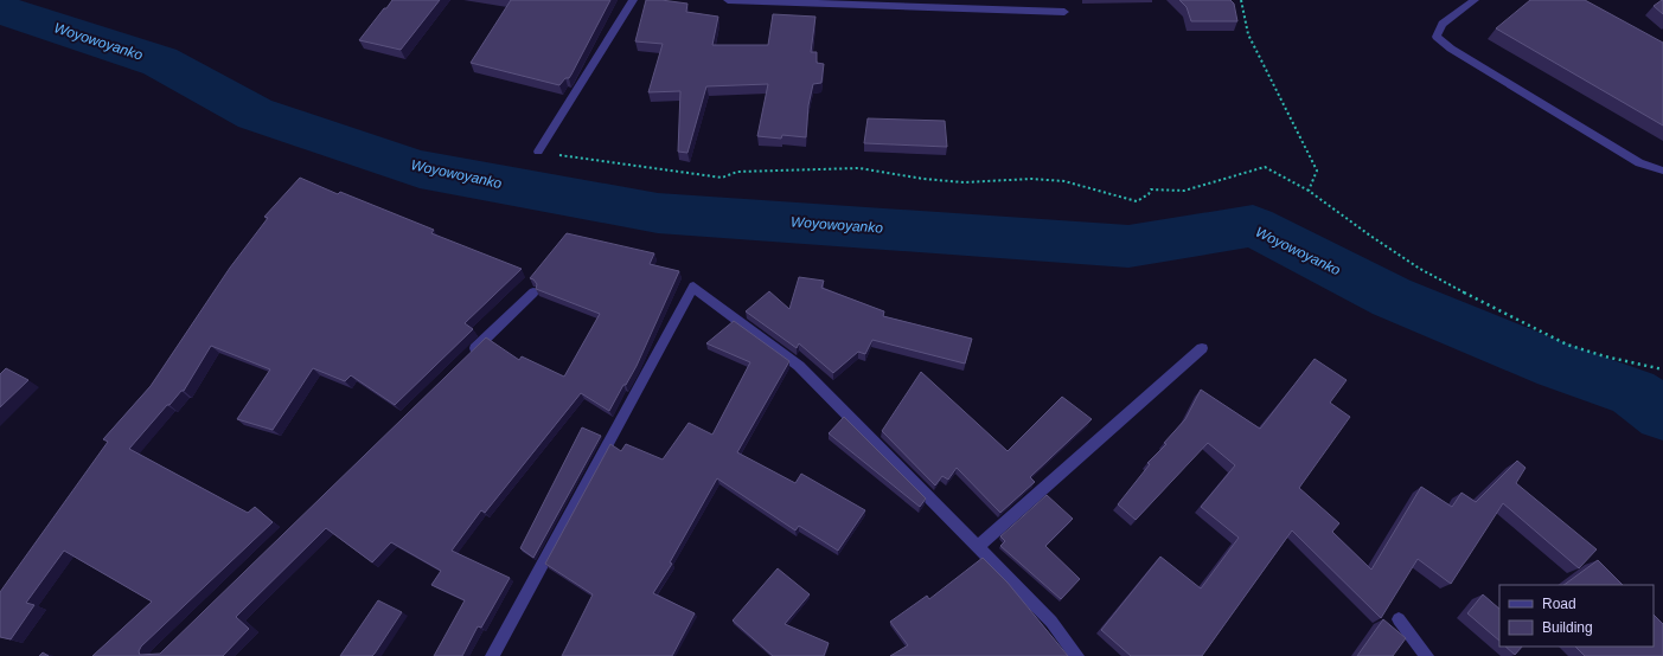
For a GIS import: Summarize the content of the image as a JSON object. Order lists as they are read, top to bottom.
{
  "water": ["Woyowoyanko"],
  "legend": ["Road", "Building"]
}
